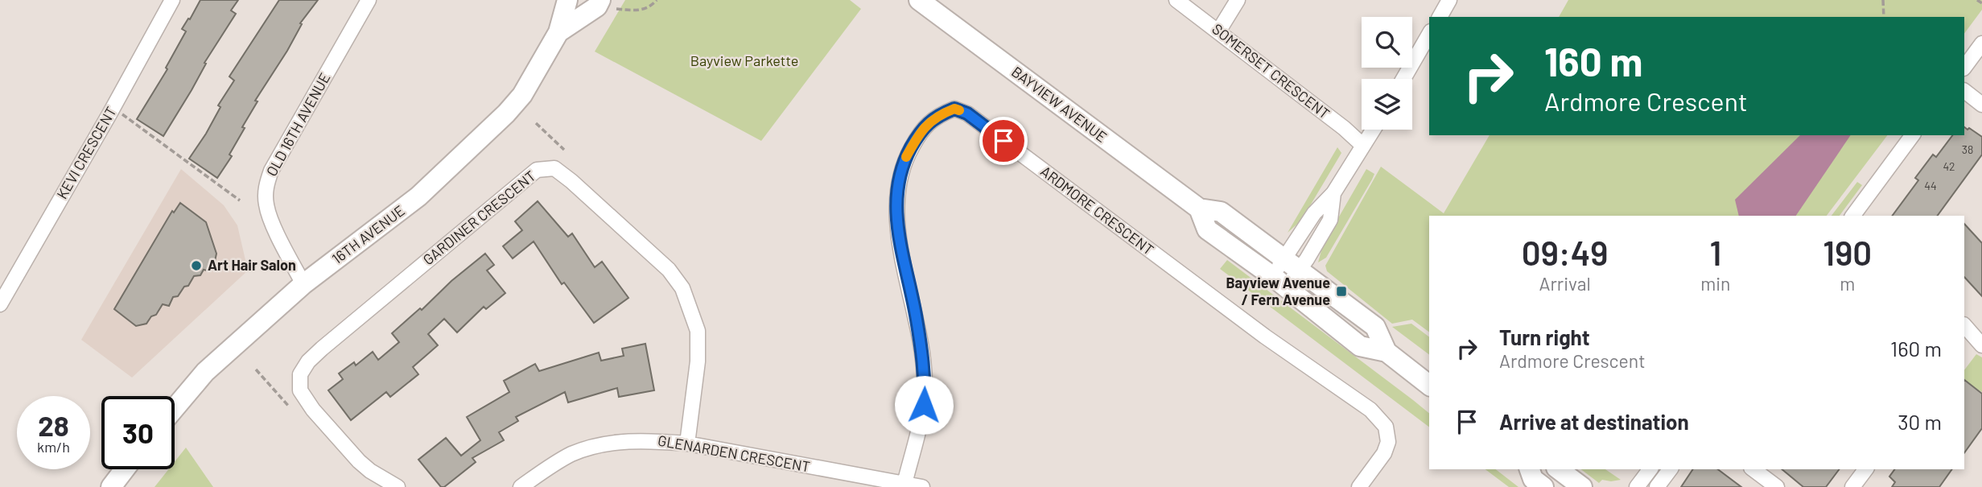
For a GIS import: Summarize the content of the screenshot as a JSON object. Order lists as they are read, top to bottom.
{
  "streets": {
    "main road": ["BAYVIEW AVENUE", "16TH AVENUE"],
    "street": [
      "SOMERSET CRESCENT",
      "OLD 16TH AVENUE",
      "KEVI CRESCENT",
      "ARDMORE CRESCENT",
      "GARDINER CRESCENT",
      "GLENARDEN CRESCENT"
    ]
  },
  "crossings": [
    ["OLD 16TH AVENUE", "16TH AVENUE"],
    ["ARDMORE CRESCENT", "GLENARDEN CRESCENT"],
    ["GARDINER CRESCENT", "GLENARDEN CRESCENT"]
  ],
  "parks": ["Bayview Parkette"],
  "places": {
    "other": ["Art Hair Salon"],
    "transit": ["Bayview Avenue / Fern Avenue"]
  },
  "house_numbers": ["38", "42", "44"],
  "page": {
    "turn": ["160 m", "Ardmore Crescent"],
    "eta": [
      "09:49",
      "Arrival",
      "1",
      "min",
      "190",
      "m"
    ],
    "list": [
      {
        "name": "Turn right",
        "note": "Ardmore Crescent",
        "value": "160 m"
      },
      {
        "name": "Arrive at destination",
        "value": "30 m"
      }
    ],
    "speed": "28 km/h",
    "limit": "30"
  }
}
